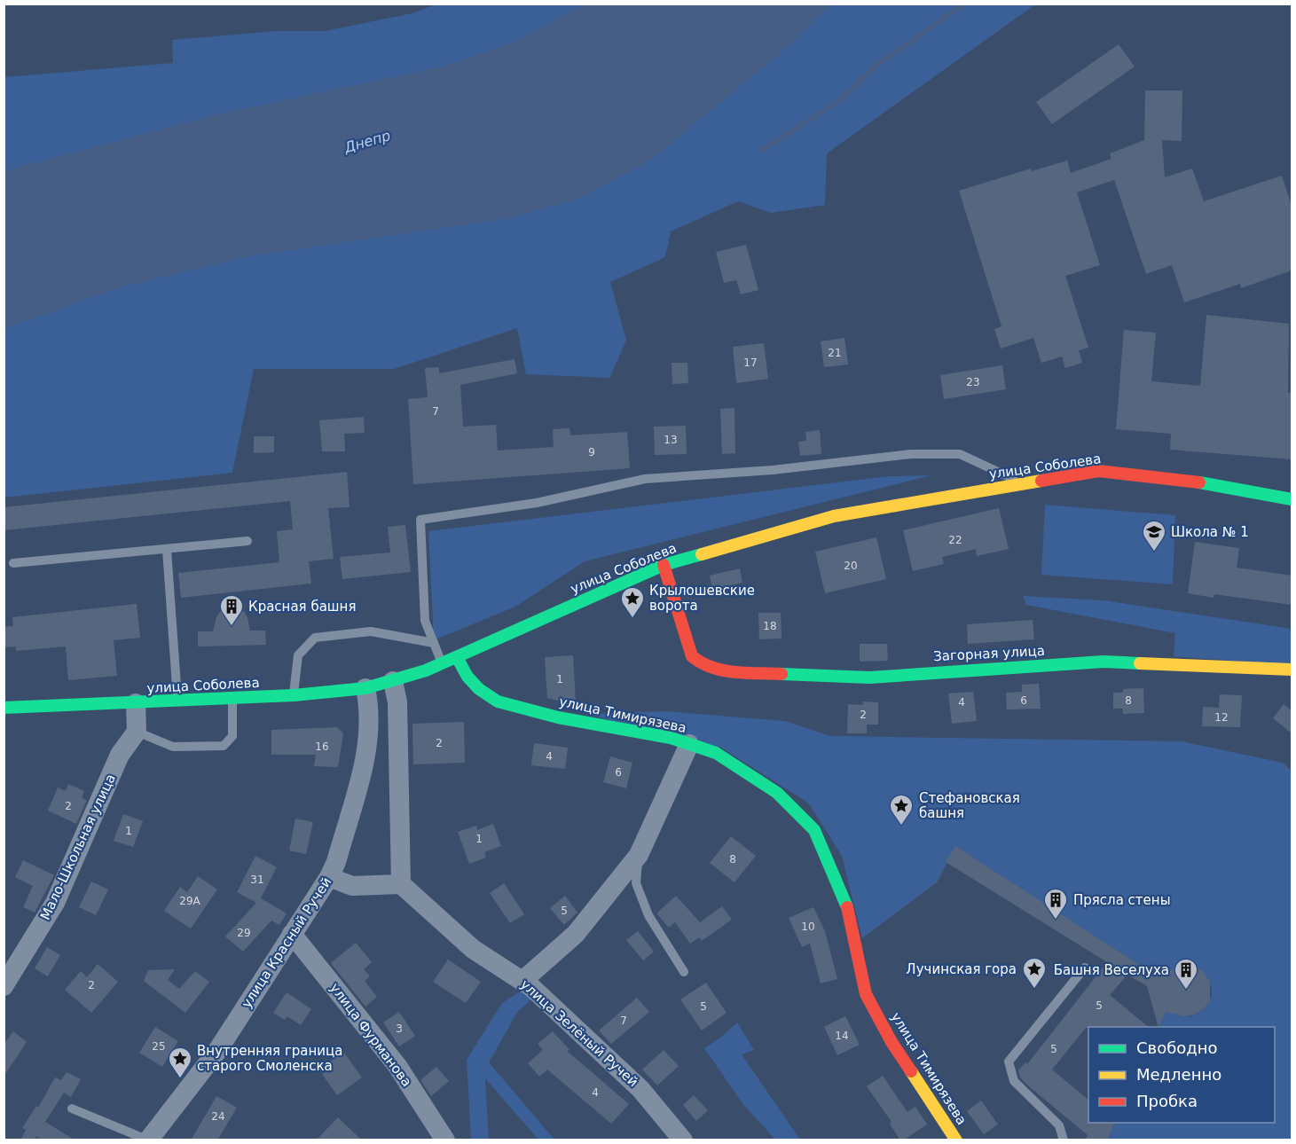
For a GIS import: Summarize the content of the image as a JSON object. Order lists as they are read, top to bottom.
{
  "streets": {
    "street": [
      "улица Соболева",
      "Загорная улица",
      "улица Тимирязева",
      "Мало-Школьная улица",
      "улица Красный Ручей",
      "улица Зелёный Ручей",
      "улица Фурманова"
    ]
  },
  "crossings": [
    ["улица Соболева", "Загорная улица"],
    ["улица Соболева", "улица Тимирязева"],
    ["улица Соболева", "улица Красный Ручей"],
    ["улица Красный Ручей", "улица Фурманова"]
  ],
  "water": ["Днепр"],
  "places": {
    "school or university": ["Школа № 1"],
    "place": [
      "Крылошевские ворота",
      "Стефановская башня",
      "Лучинская гора",
      "Внутренняя граница старого Смоленска"
    ],
    "building": ["Красная башня", "Прясла стены", "Башня Веселуха"]
  },
  "house_numbers": [
    "21",
    "17",
    "23",
    "7",
    "13",
    "9",
    "22",
    "20",
    "18",
    "1",
    "6",
    "8",
    "4",
    "2",
    "12",
    "2",
    "16",
    "4",
    "6",
    "2",
    "1",
    "1",
    "8",
    "31",
    "29А",
    "5",
    "10",
    "29",
    "2",
    "5",
    "5",
    "7",
    "3",
    "14",
    "25",
    "5",
    "4",
    "24"
  ],
  "legend": ["Свободно", "Медленно", "Пробка"]
}
